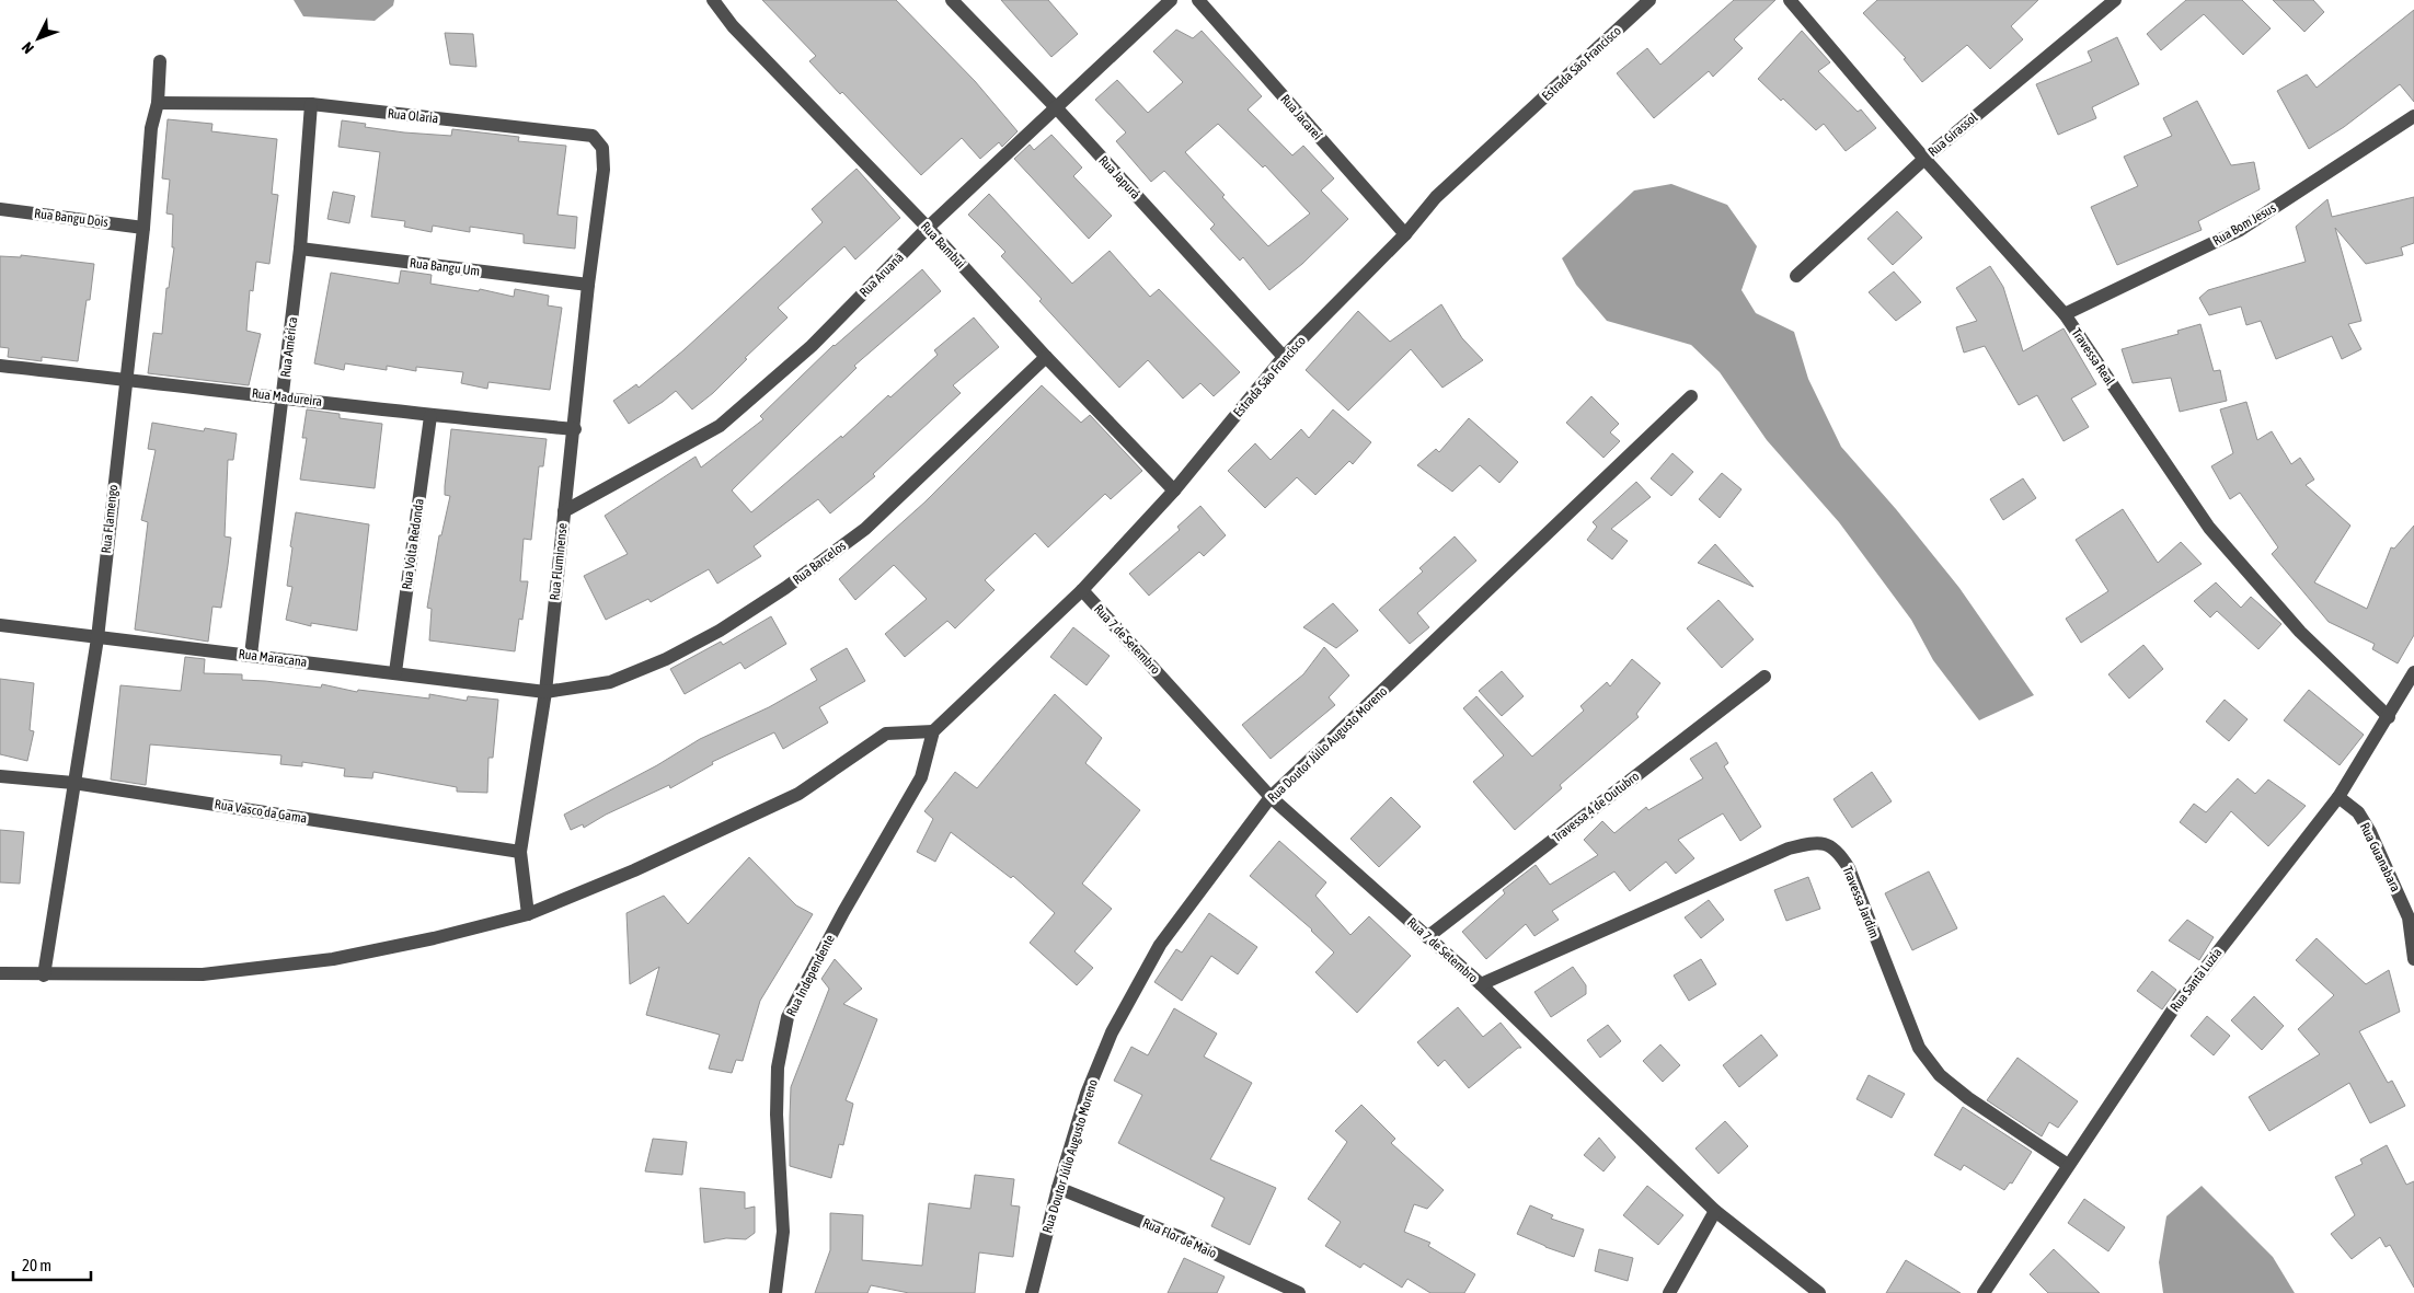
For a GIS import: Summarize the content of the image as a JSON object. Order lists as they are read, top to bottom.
{
  "streets": {
    "street": [
      "Estrada São Francisco",
      "Rua Olaria",
      "Rua Jacareí",
      "Rua Girassol",
      "Rua Japurá",
      "Rua Bangu Dois",
      "Rua Bom Jesus",
      "Rua Bambui",
      "Rua Bangu Um",
      "Rua Aruanã",
      "Rua América",
      "Travessa Real",
      "Rua Madureira",
      "Rua Flamengo",
      "Rua Volta Redonda",
      "Rua Fluminense",
      "Rua Barcelos",
      "Rua 7 de Setembro",
      "Rua Maracana",
      "Rua Doutor Júlio Augusto Moreno",
      "Travessa 4 de Outubro",
      "Rua Vasco da Gama",
      "Rua Guanabara",
      "Travessa Jardim",
      "Rua Independente",
      "Rua Santa Luzia",
      "Rua Flor de Maio"
    ]
  },
  "crossings": [
    ["Estrada São Francisco", "Rua Jacareí"],
    ["Estrada São Francisco", "Rua Japurá"],
    ["Estrada São Francisco", "Rua Bambui"],
    ["Estrada São Francisco", "Rua 7 de Setembro"],
    ["Estrada São Francisco", "Rua Independente"],
    ["Rua Olaria", "Rua América"],
    ["Rua Olaria", "Rua Flamengo"],
    ["Rua Olaria", "Rua Fluminense"],
    ["Rua Girassol", "Travessa Real"],
    ["Rua Japurá", "Rua Aruanã"],
    ["Rua Bangu Dois", "Rua Flamengo"],
    ["Rua Bom Jesus", "Travessa Real"],
    ["Rua Bambui", "Rua Aruanã"],
    ["Rua Bambui", "Rua Barcelos"],
    ["Rua Bangu Um", "Rua América"],
    ["Rua Bangu Um", "Rua Fluminense"],
    ["Rua Aruanã", "Rua Fluminense"],
    ["Rua América", "Rua Madureira"],
    ["Rua América", "Rua Maracana"],
    ["Travessa Real", "Rua Santa Luzia"],
    ["Rua Madureira", "Rua Flamengo"],
    ["Rua Madureira", "Rua Volta Redonda"],
    ["Rua Madureira", "Rua Fluminense"],
    ["Rua Flamengo", "Rua Maracana"],
    ["Rua Flamengo", "Rua Vasco da Gama"],
    ["Rua Volta Redonda", "Rua Maracana"],
    ["Rua Fluminense", "Rua Barcelos"],
    ["Rua Fluminense", "Rua Maracana"],
    ["Rua Fluminense", "Rua Vasco da Gama"],
    ["Rua Barcelos", "Rua Maracana"],
    ["Rua 7 de Setembro", "Rua Doutor Júlio Augusto Moreno"],
    ["Rua 7 de Setembro", "Travessa 4 de Outubro"],
    ["Rua 7 de Setembro", "Travessa Jardim"],
    ["Rua Doutor Júlio Augusto Moreno", "Rua Flor de Maio"],
    ["Rua Guanabara", "Rua Santa Luzia"],
    ["Travessa Jardim", "Rua Santa Luzia"]
  ],
  "scale_bar": "20 m",
  "north": "bottom left"
}
